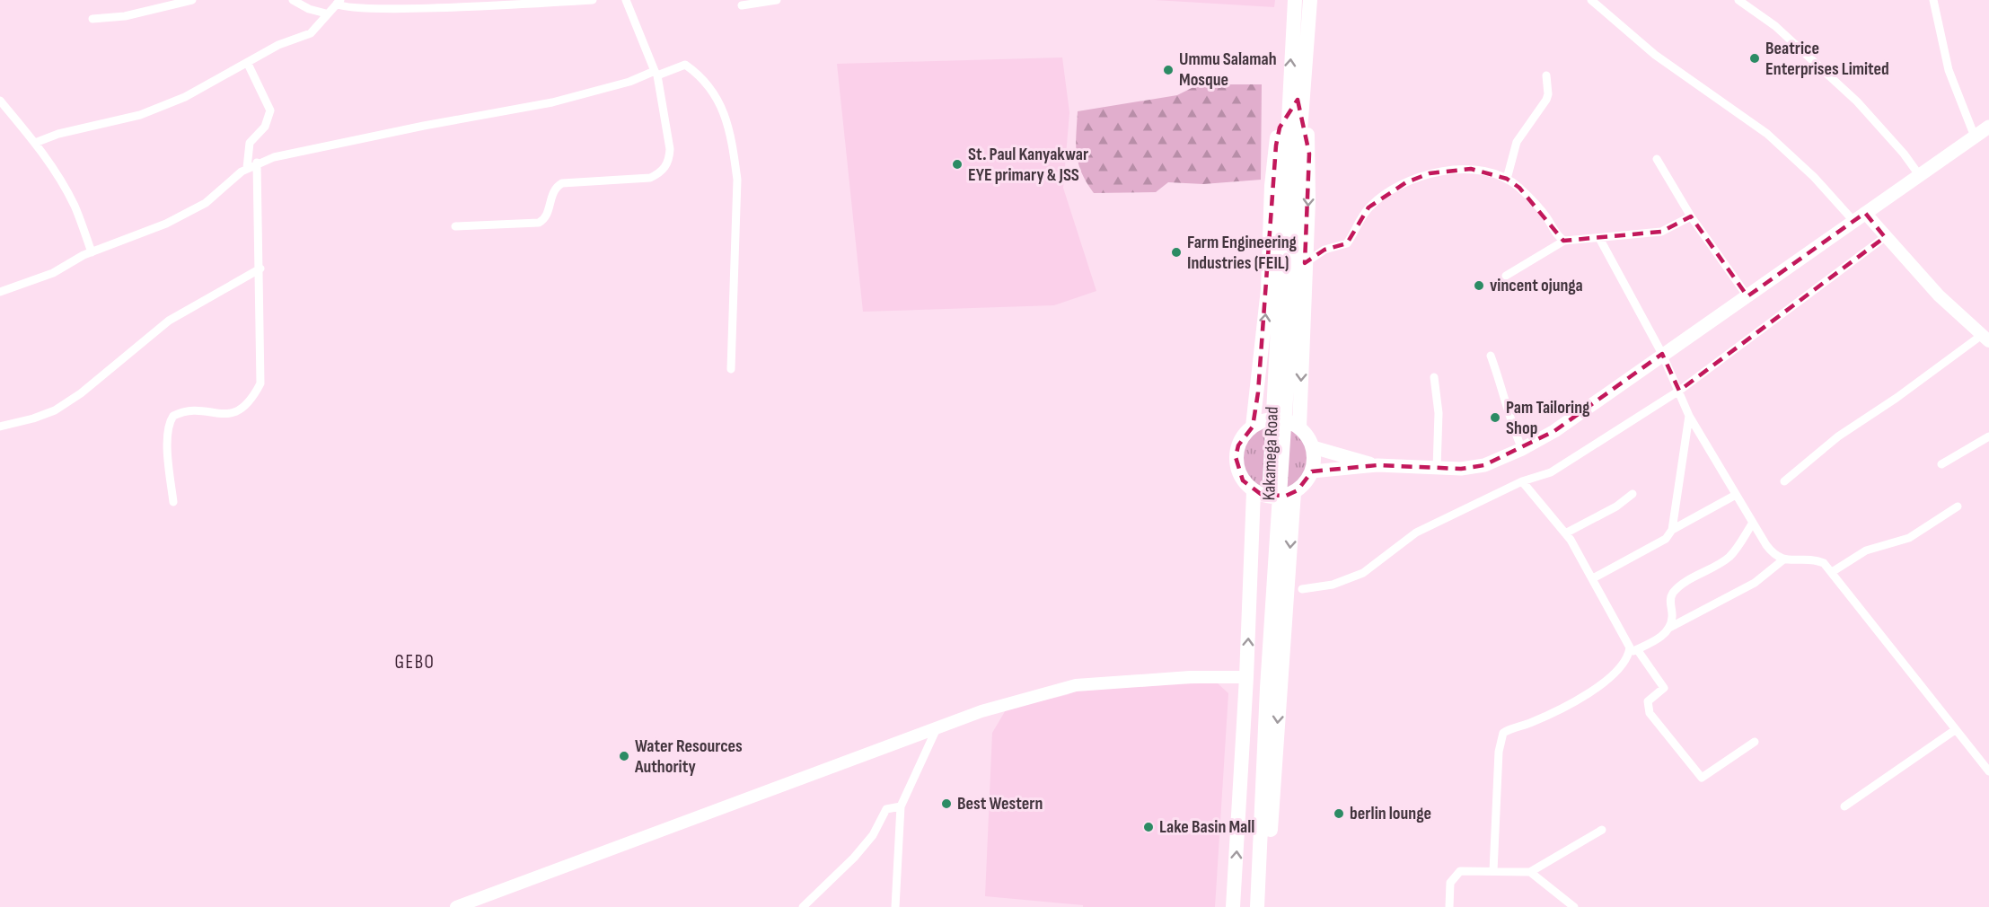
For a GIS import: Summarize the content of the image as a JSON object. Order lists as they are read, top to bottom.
{
  "streets": {
    "highway": ["Kakamega Road"]
  },
  "districts": ["GEBO"],
  "places": [
    "Beatrice Enterprises Limited",
    "Ummu Salamah Mosque",
    "St. Paul Kanyakwar EYE primary & JSS",
    "Farm Engineering Industries (FEIL)",
    "vincent ojunga",
    "Pam Tailoring Shop",
    "Water Resources Authority",
    "Best Western",
    "berlin lounge",
    "Lake Basin Mall"
  ]
}
